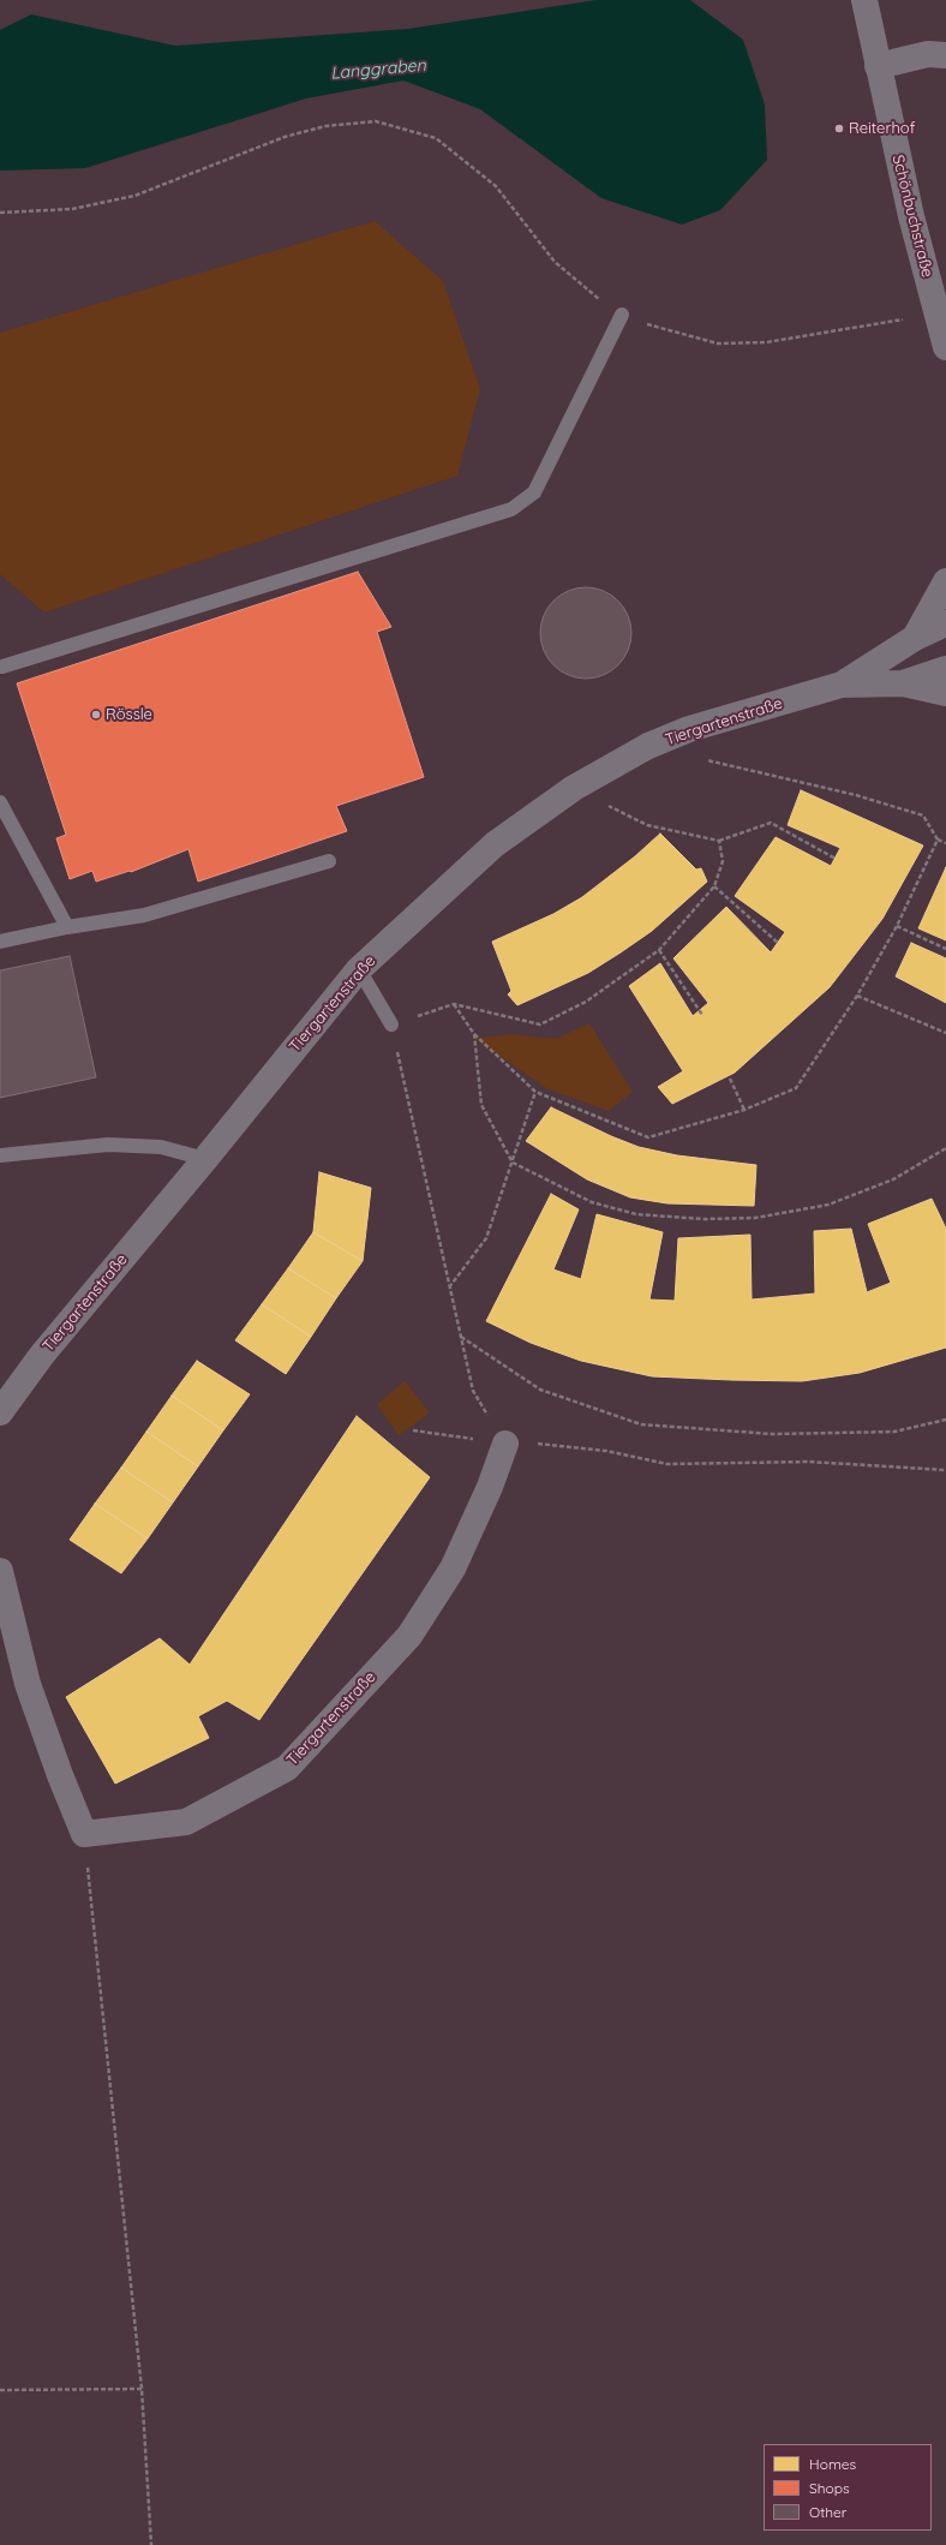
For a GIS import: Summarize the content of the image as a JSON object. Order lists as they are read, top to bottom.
{
  "streets": {
    "street": ["Schönbuchstraße", "Tiergartenstraße"]
  },
  "water": ["Langgraben"],
  "places": ["Reiterhof", "Rössle"],
  "legend": ["Homes", "Shops", "Other"]
}
